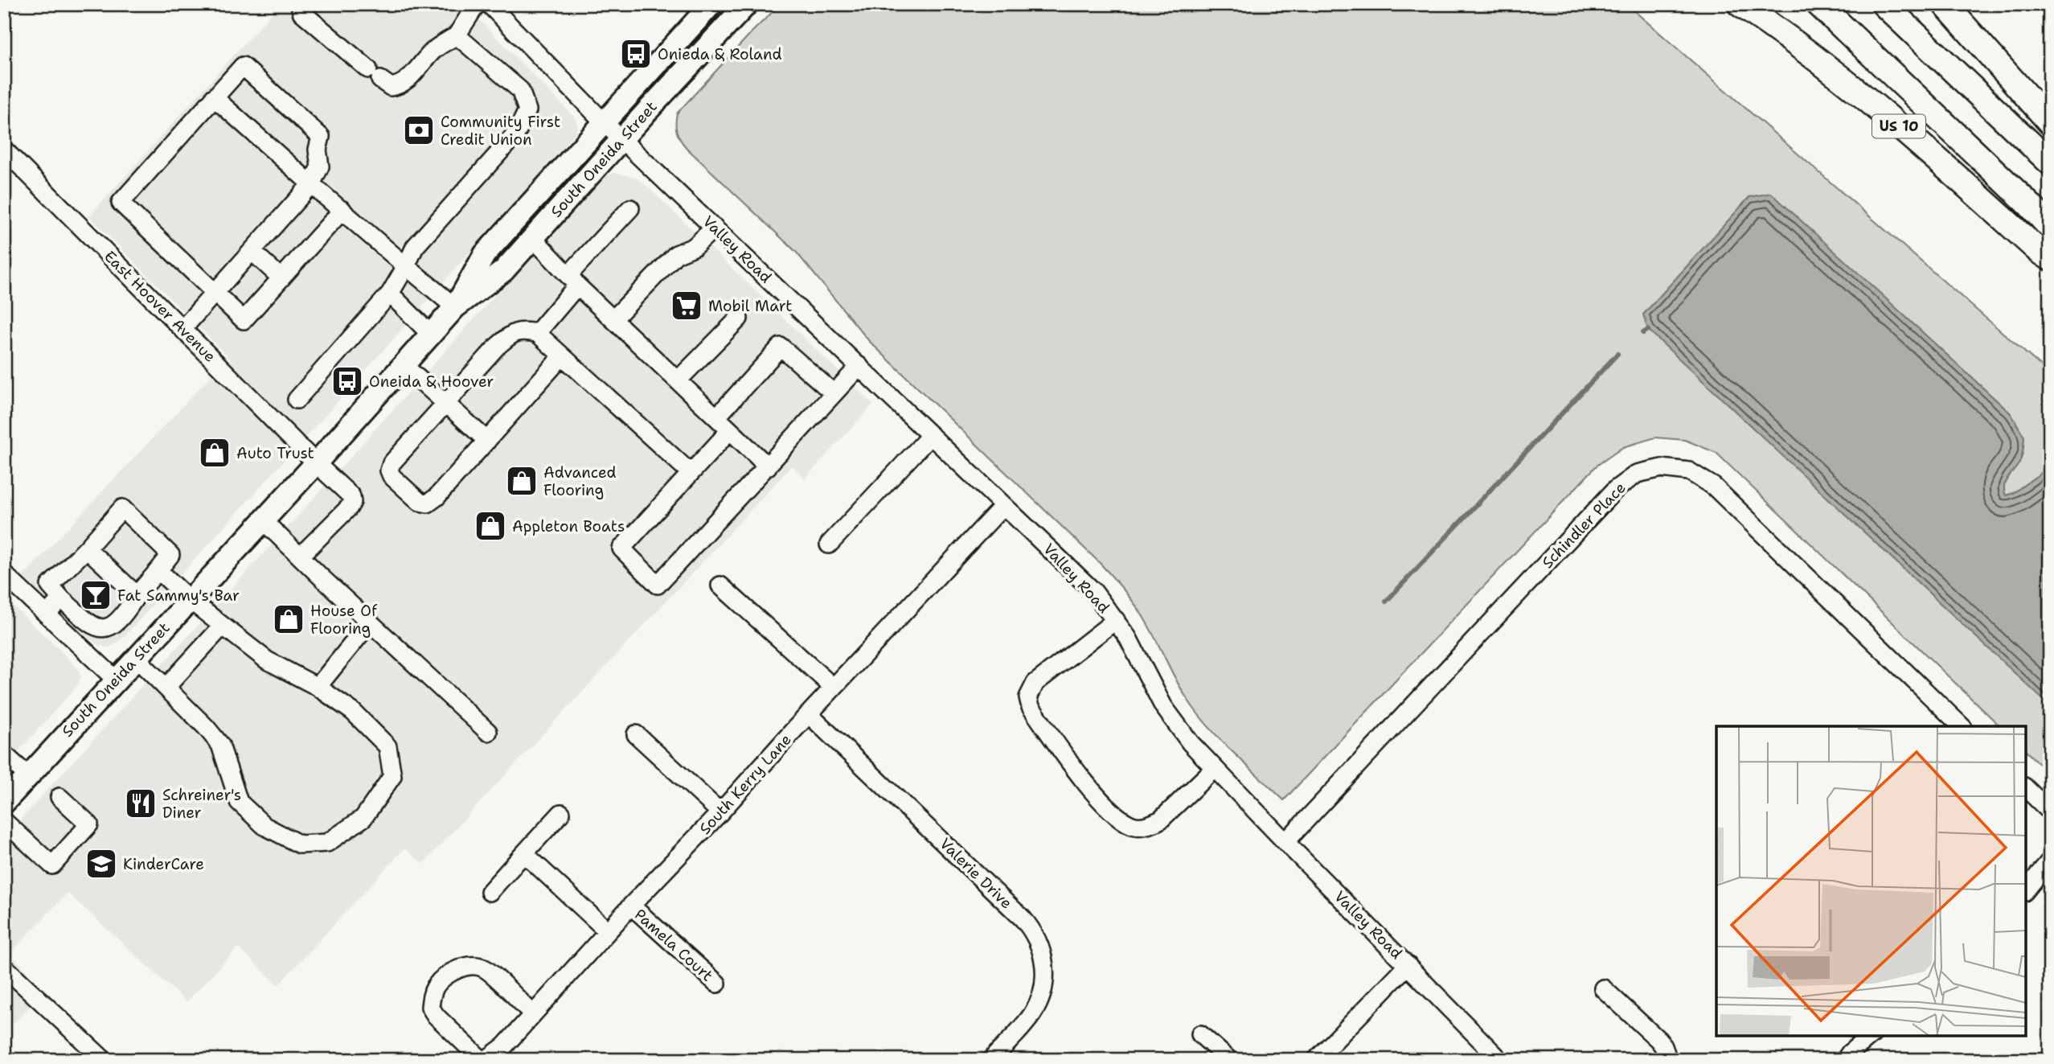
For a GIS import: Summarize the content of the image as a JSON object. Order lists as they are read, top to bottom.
{
  "streets": {
    "highway": ["US 10"],
    "main road": ["South Oneida Street"],
    "street": [
      "Valley Road",
      "East Hoover Avenue",
      "Schindler Place",
      "South Kerry Lane",
      "Valerie Drive",
      "Pamela Court"
    ]
  },
  "crossings": [
    ["South Oneida Street", "Valley Road"],
    ["South Oneida Street", "East Hoover Avenue"],
    ["Valley Road", "Schindler Place"],
    ["Valley Road", "South Kerry Lane"],
    ["South Kerry Lane", "Valerie Drive"],
    ["South Kerry Lane", "Pamela Court"]
  ],
  "places": {
    "bus stop": ["Onieda & Roland", "Oneida & Hoover"],
    "bank": ["Community First Credit Union"],
    "supermarket": ["Mobil Mart"],
    "shop": [
      "Auto Trust",
      "Advanced Flooring",
      "Appleton Boats",
      "House Of Flooring"
    ],
    "bar": ["Fat Sammy's Bar"],
    "restaurant": ["Schreiner's Diner"],
    "school or university": ["KinderCare"]
  }
}
